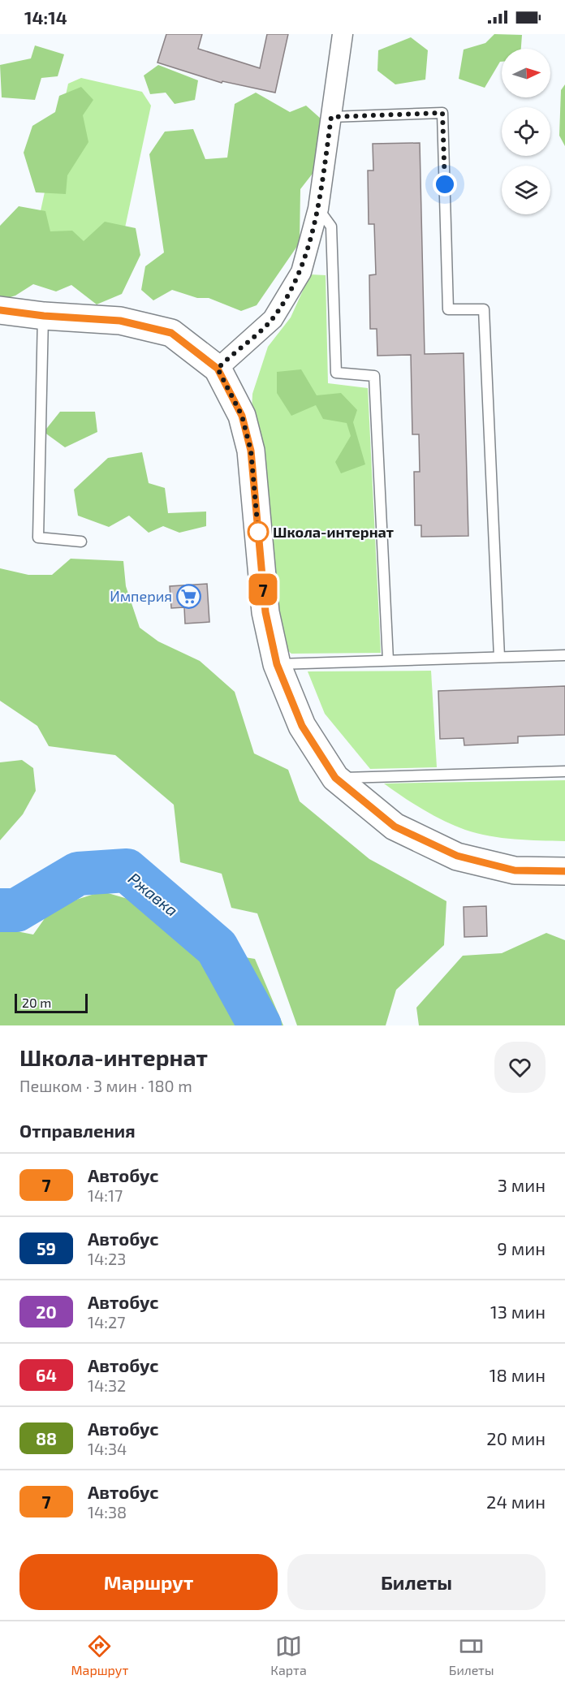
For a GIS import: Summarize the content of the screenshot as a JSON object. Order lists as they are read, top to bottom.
{
  "water": ["Ржавка"],
  "places": {
    "other": ["Школа-интернат"],
    "supermarket": ["Империя"]
  },
  "lines": ["bus line 7"],
  "scale_bar": "20 m",
  "north": "right",
  "page": {
    "status": "14:14",
    "on_map": "7",
    "scale": "20 m",
    "heading": [
      ["Школа-интернат", "Пешком · 3 мин · 180 m"],
      "Отправления"
    ],
    "list": [
      {
        "mark": "7",
        "name": "Автобус",
        "note": "14:17",
        "value": "3 мин"
      },
      {
        "mark": "59",
        "name": "Автобус",
        "note": "14:23",
        "value": "9 мин"
      },
      {
        "mark": "20",
        "name": "Автобус",
        "note": "14:27",
        "value": "13 мин"
      },
      {
        "mark": "64",
        "name": "Автобус",
        "note": "14:32",
        "value": "18 мин"
      },
      {
        "mark": "88",
        "name": "Автобус",
        "note": "14:34",
        "value": "20 мин"
      },
      {
        "mark": "7",
        "name": "Автобус",
        "note": "14:38",
        "value": "24 мин"
      }
    ],
    "buttons": ["Маршрут", "Билеты"],
    "tabs": ["Маршрут", "Карта", "Билеты"]
  }
}
